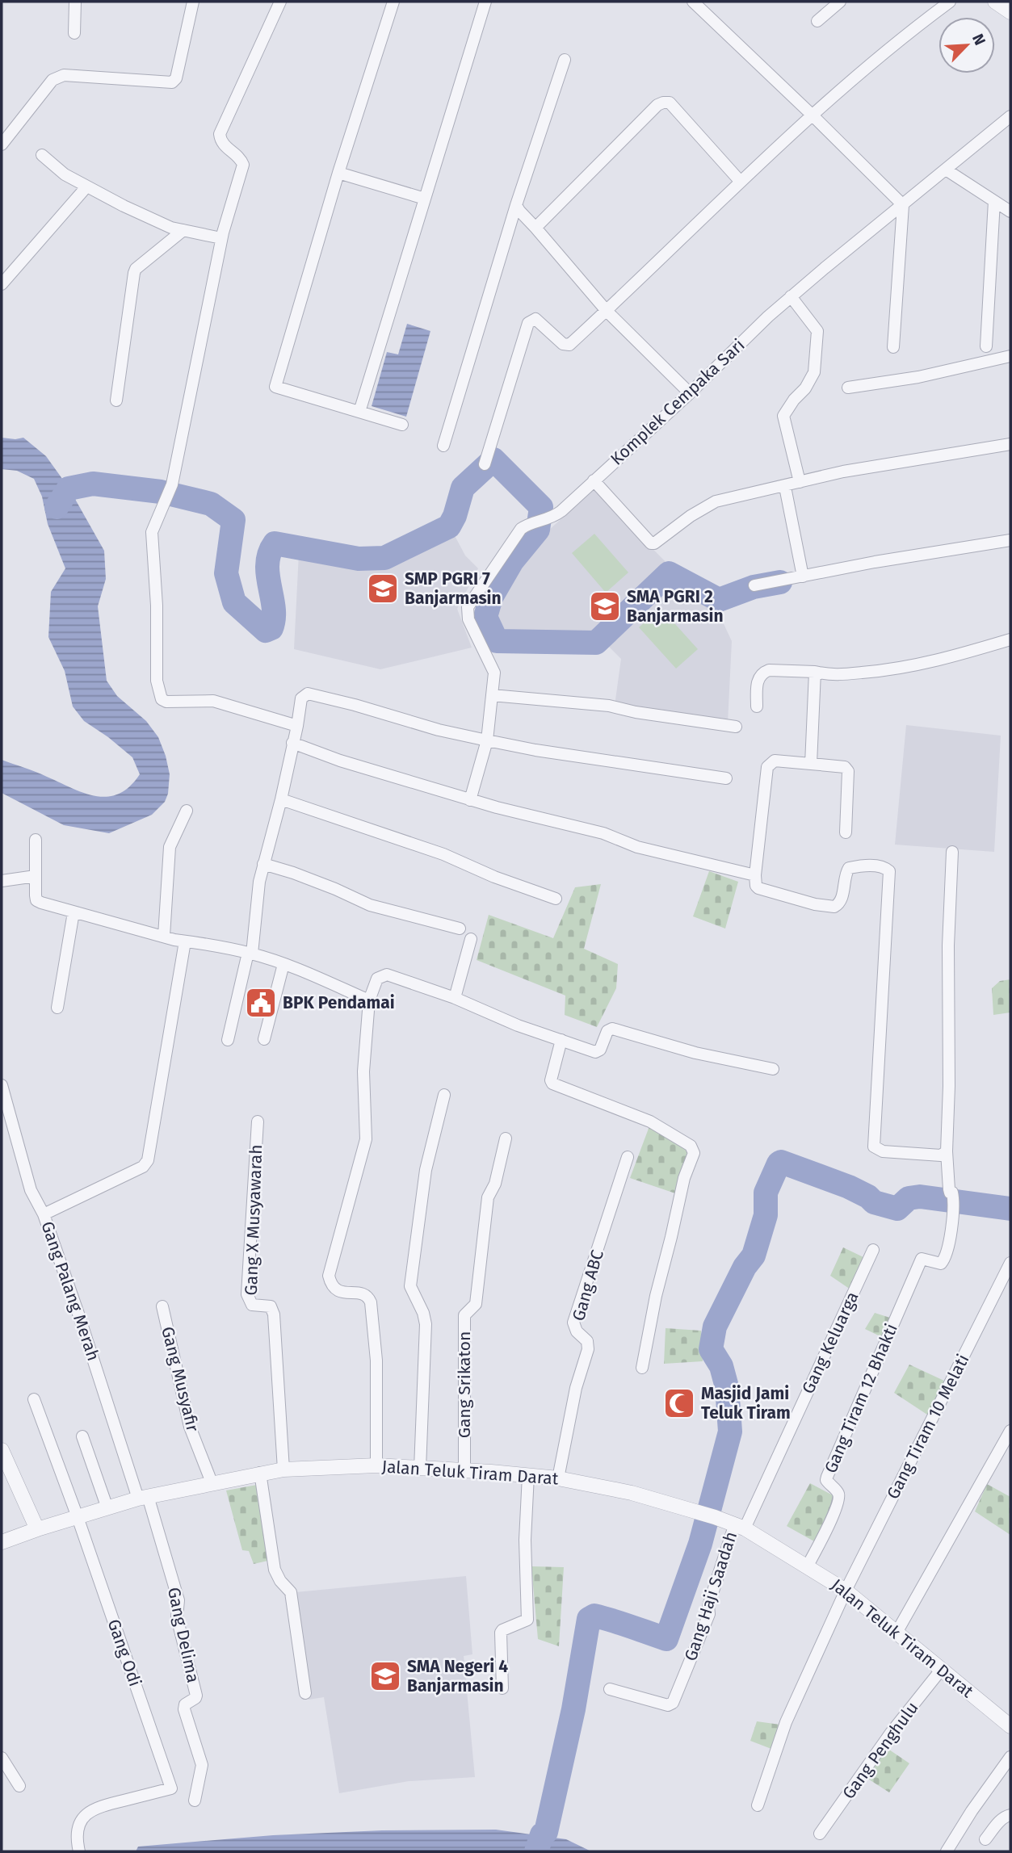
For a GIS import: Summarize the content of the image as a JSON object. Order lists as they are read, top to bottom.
{
  "streets": {
    "street": [
      "Komplek Cempaka Sari",
      "Gang X Musyawarah",
      "Gang ABC",
      "Gang Palang Merah",
      "Gang Keluarga",
      "Gang Musyafir",
      "Gang Srikaton",
      "Gang Tiram 12 Bhakti",
      "Gang Tiram 10 Melati",
      "Jalan Teluk Tiram Darat",
      "Gang Haji Saadah",
      "Gang Delima",
      "Gang Odi",
      "Gang Penghulu"
    ]
  },
  "crossings": [
    ["Gang X Musyawarah", "Jalan Teluk Tiram Darat"],
    ["Gang ABC", "Jalan Teluk Tiram Darat"],
    ["Gang Palang Merah", "Jalan Teluk Tiram Darat"],
    ["Gang Palang Merah", "Gang Delima"],
    ["Gang Keluarga", "Jalan Teluk Tiram Darat"],
    ["Gang Keluarga", "Gang Haji Saadah"],
    ["Gang Musyafir", "Jalan Teluk Tiram Darat"],
    ["Gang Srikaton", "Jalan Teluk Tiram Darat"],
    ["Gang Tiram 12 Bhakti", "Jalan Teluk Tiram Darat"],
    ["Gang Tiram 10 Melati", "Jalan Teluk Tiram Darat"],
    ["Jalan Teluk Tiram Darat", "Gang Haji Saadah"],
    ["Jalan Teluk Tiram Darat", "Gang Delima"],
    ["Jalan Teluk Tiram Darat", "Gang Odi"],
    ["Jalan Teluk Tiram Darat", "Gang Penghulu"]
  ],
  "places": {
    "school or university": ["SMP PGRI 7 Banjarmasin", "SMA PGRI 2 Banjarmasin", "SMA Negeri 4 Banjarmasin"],
    "public building": ["BPK Pendamai"],
    "mosque": ["Masjid Jami Teluk Tiram"]
  },
  "north": "top right"
}
